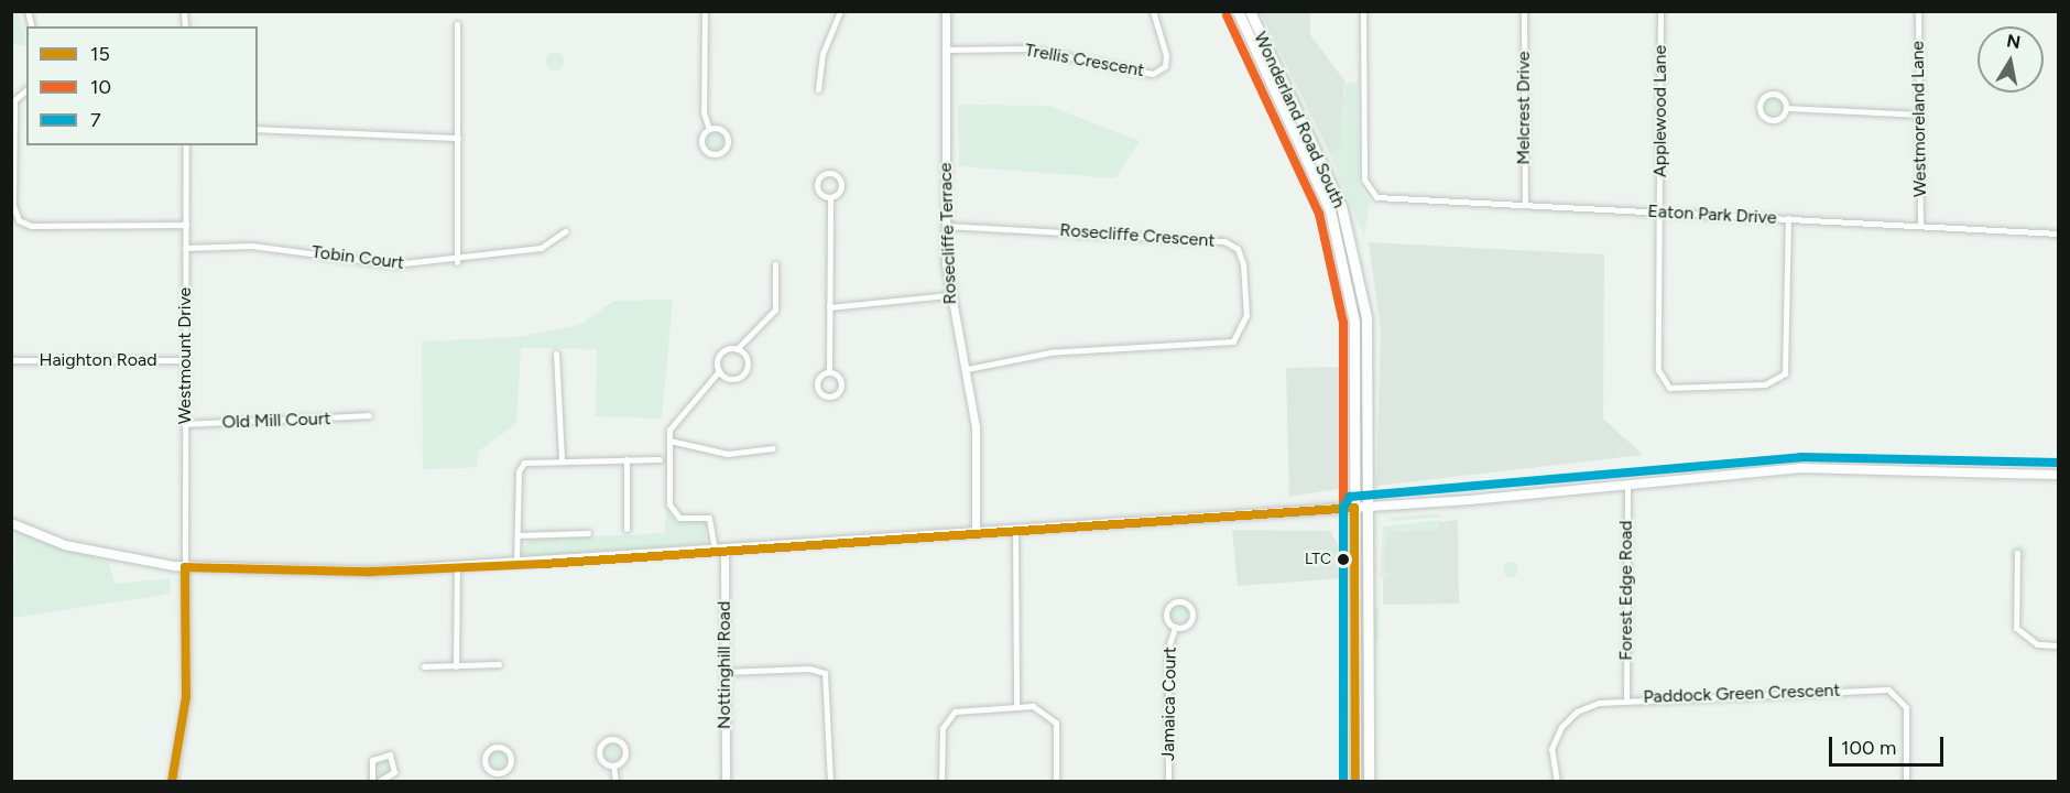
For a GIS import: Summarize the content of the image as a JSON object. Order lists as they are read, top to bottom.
{
  "streets": {
    "main road": ["Wonderland Road South"],
    "street": [
      "Trellis Crescent",
      "Melcrest Drive",
      "Applewood Lane",
      "Westmoreland Lane",
      "Eaton Park Drive",
      "Rosecliffe Terrace",
      "Rosecliffe Crescent",
      "Tobin Court",
      "Westmount Drive",
      "Haighton Road",
      "Old Mill Court",
      "Forest Edge Road",
      "Nottinghill Road",
      "Paddock Green Crescent",
      "Jamaica Court"
    ]
  },
  "crossings": [
    ["Trellis Crescent", "Rosecliffe Terrace"],
    ["Melcrest Drive", "Eaton Park Drive"],
    ["Applewood Lane", "Eaton Park Drive"],
    ["Westmoreland Lane", "Eaton Park Drive"],
    ["Rosecliffe Terrace", "Rosecliffe Crescent"],
    ["Tobin Court", "Westmount Drive"],
    ["Westmount Drive", "Haighton Road"],
    ["Westmount Drive", "Old Mill Court"],
    ["Forest Edge Road", "Paddock Green Crescent"]
  ],
  "places": ["LTC"],
  "lines": ["transit line 10", "transit line 7", "transit line 15"],
  "legend": ["15", "10", "7"],
  "scale_bar": "100 m",
  "north": "top"
}
